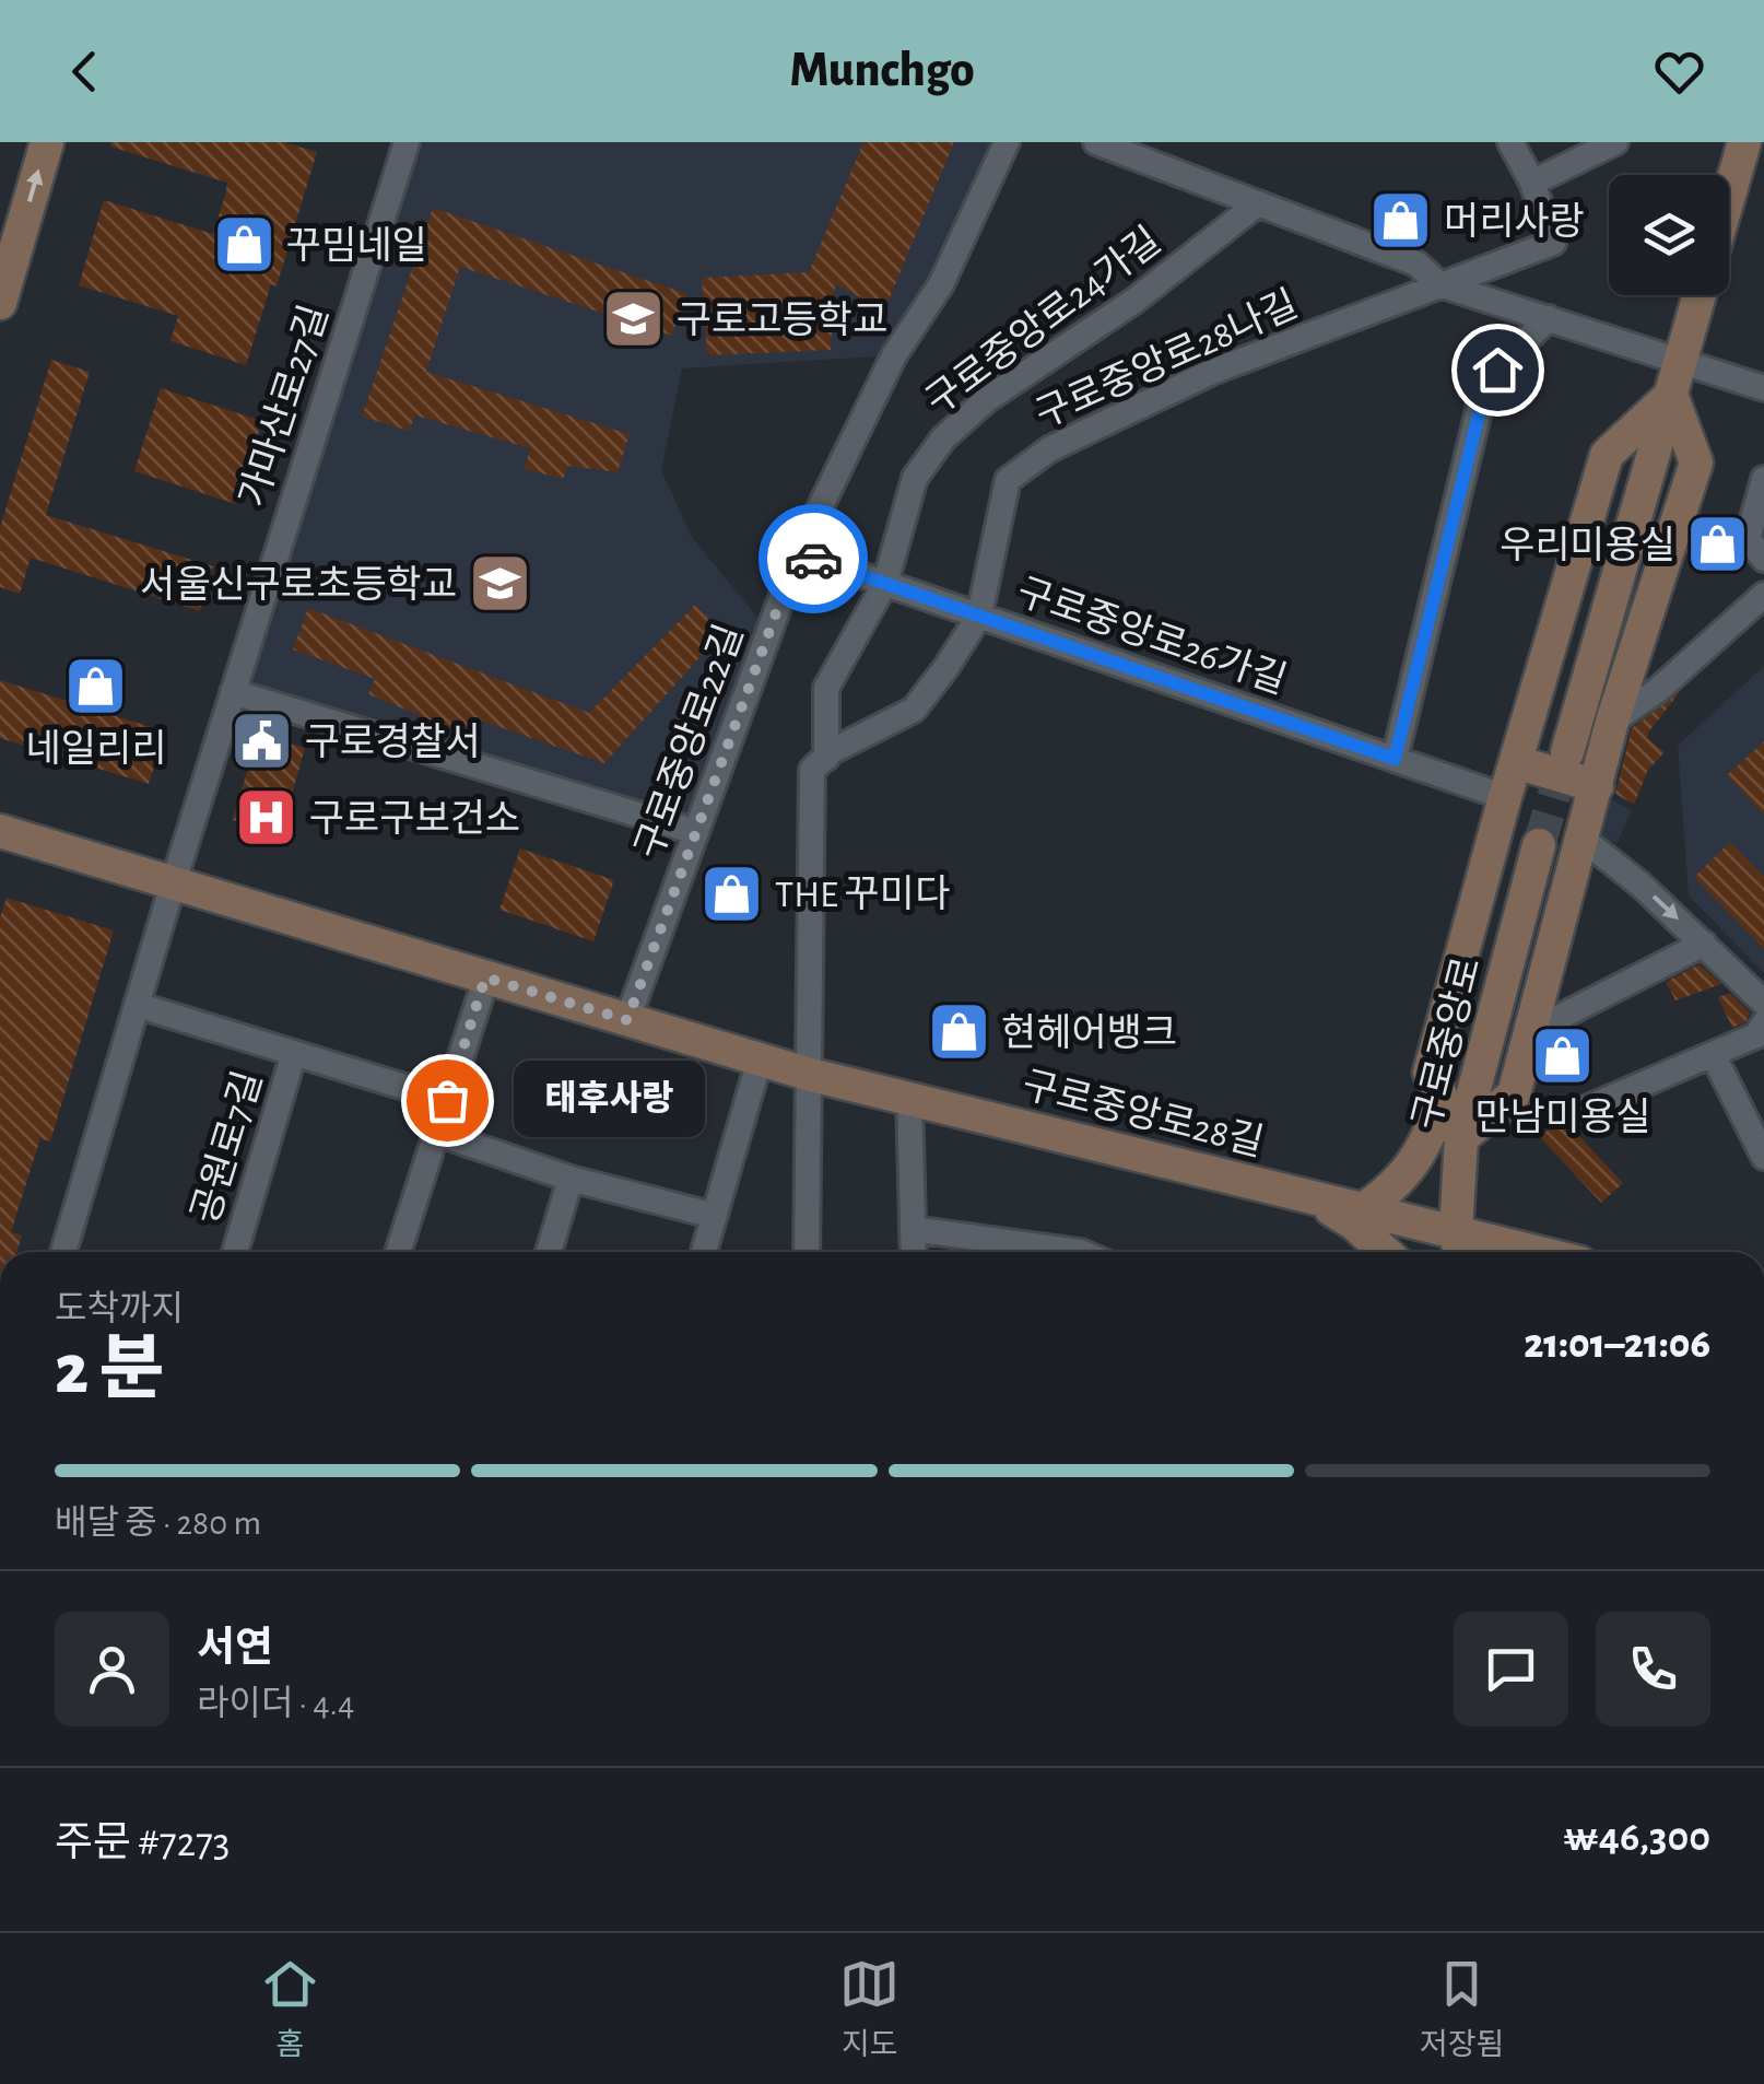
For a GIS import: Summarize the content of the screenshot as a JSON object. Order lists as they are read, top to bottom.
{
  "streets": {
    "street": [
      "구로중앙로24가길",
      "구로중앙로28나길",
      "가마산로27길",
      "구로중앙로26가길",
      "구로중앙로22길",
      "구로중앙로",
      "구로중앙로28길",
      "공원로7길"
    ]
  },
  "crossings": [
    ["구로중앙로24가길", "구로중앙로26가길"],
    ["구로중앙로28나길", "구로중앙로26가길"],
    ["가마산로27길", "구로중앙로28길"],
    ["구로중앙로26가길", "구로중앙로22길"],
    ["구로중앙로22길", "구로중앙로28길"],
    ["구로중앙로", "구로중앙로28길"]
  ],
  "places": {
    "shop": [
      "머리사랑",
      "꾸밈네일",
      "우리미용실",
      "네일리리",
      "THE 꾸미다",
      "현헤어뱅크",
      "만남미용실"
    ],
    "school or university": ["구로고등학교", "서울신구로초등학교"],
    "public building": ["구로경찰서"],
    "hospital": ["구로구보건소"],
    "other": ["태후사랑"]
  },
  "page": {
    "header": "Munchgo",
    "bubble": "태후사랑",
    "heading": ["2 분", "도착까지", "21:01–21:06"],
    "panel": [
      "서연",
      "라이더 · 4.4",
      "주문 #7273",
      "₩46,300"
    ],
    "bar": "배달 중 · 280 m",
    "tabs": ["홈", "지도", "저장됨"]
  }
}
